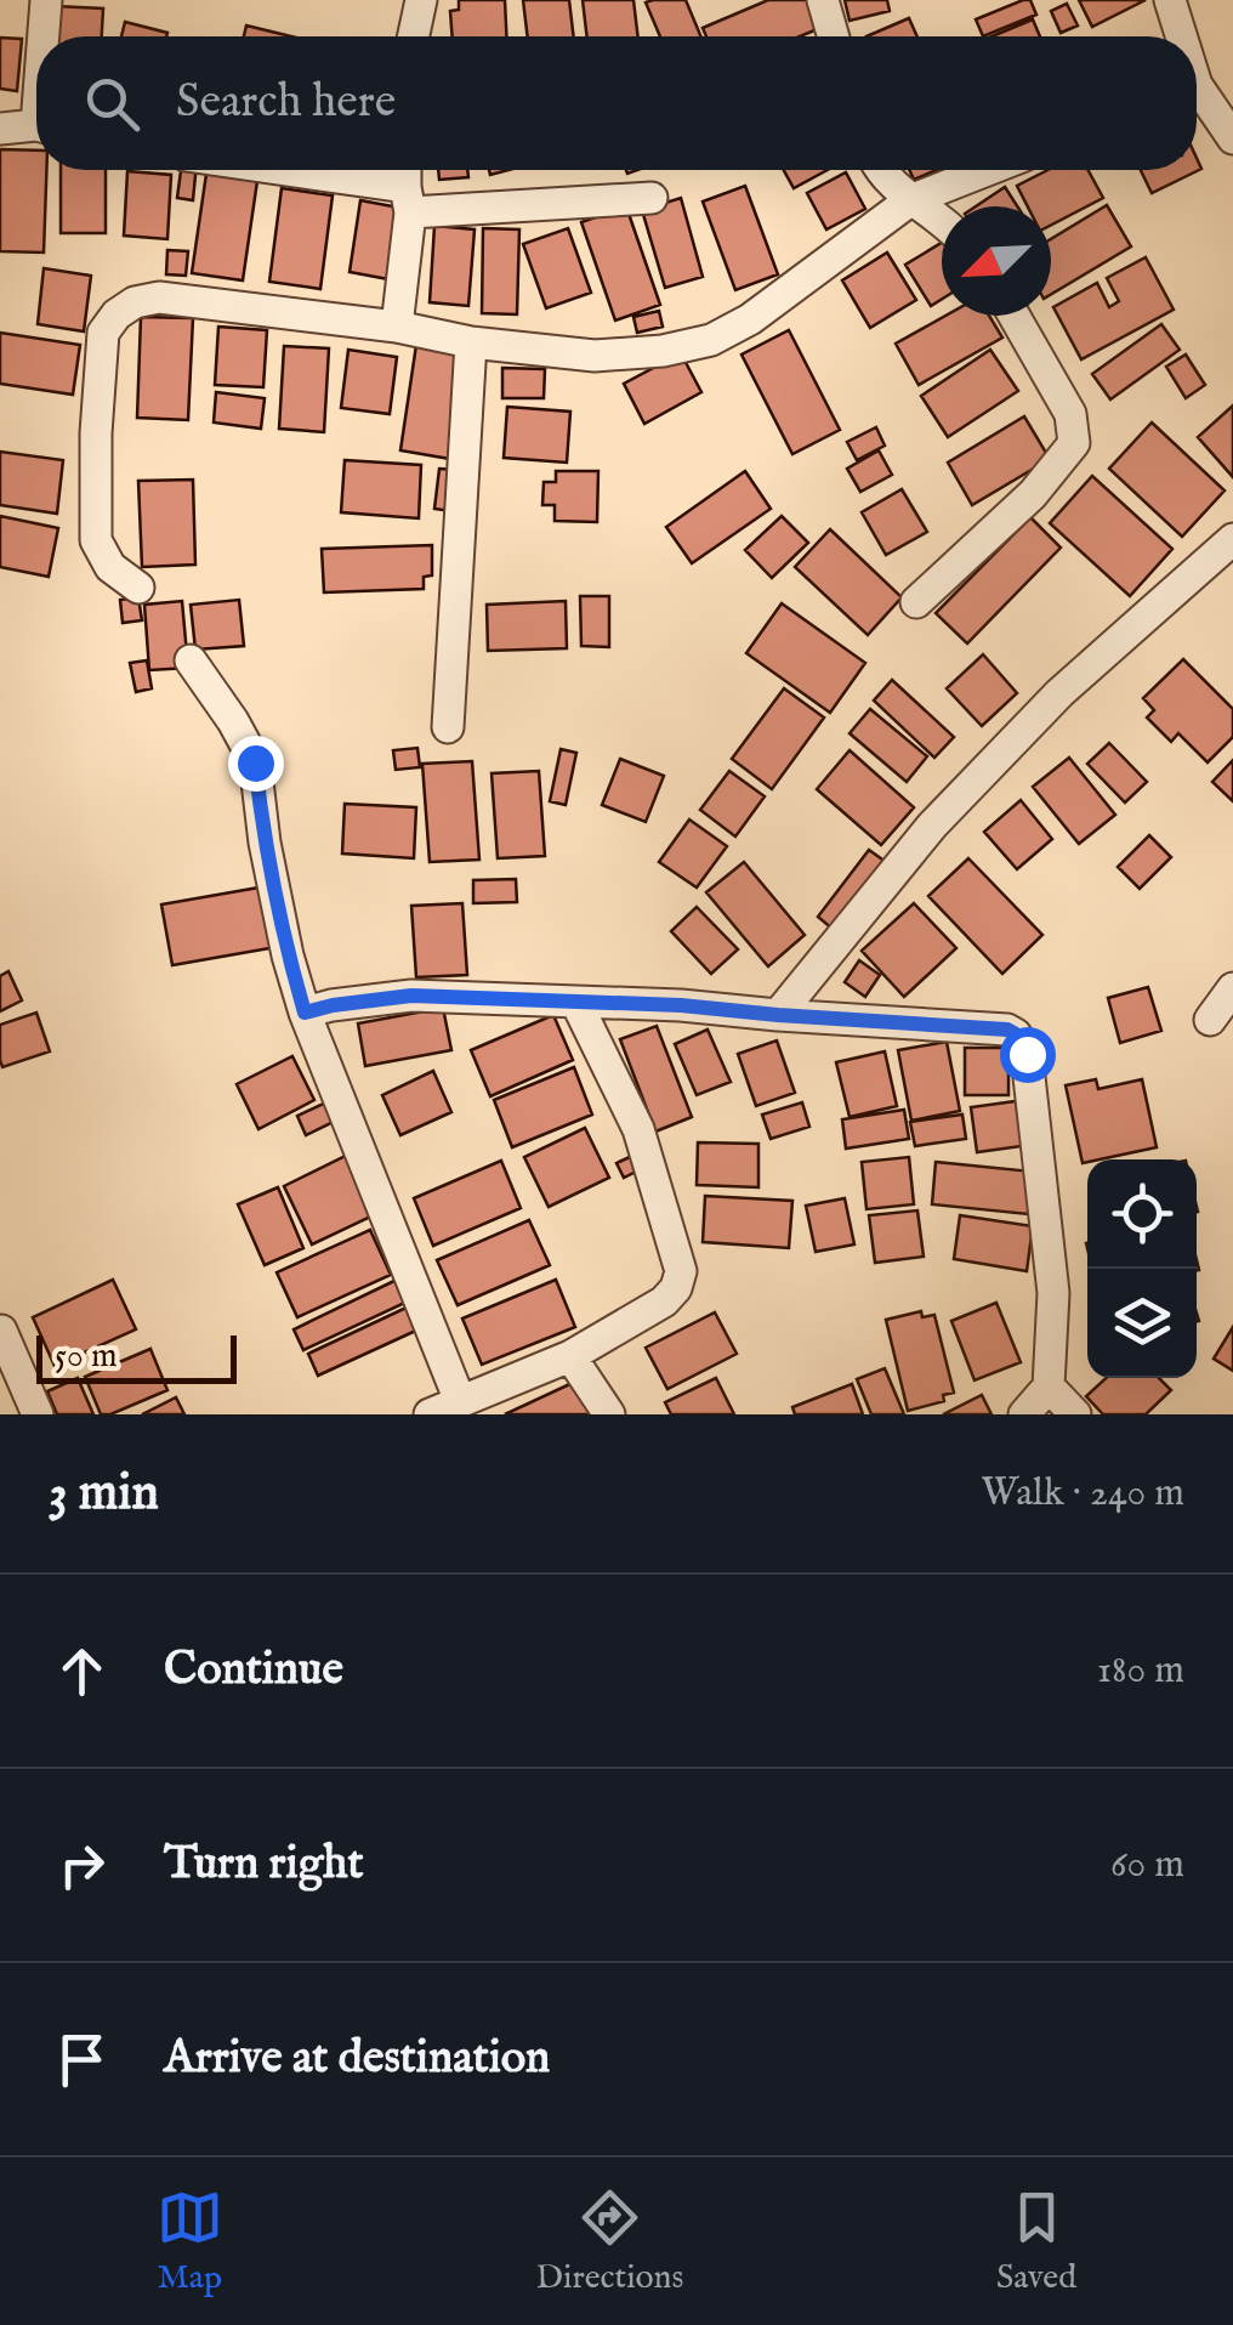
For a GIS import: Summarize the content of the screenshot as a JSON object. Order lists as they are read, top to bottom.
{
  "scale_bar": "50 m",
  "north": "bottom left",
  "page": {
    "search": "Search here",
    "scale": "50 m",
    "heading": ["3 min", "Walk · 240 m"],
    "list": [
      ["Continue", "180 m"],
      ["Turn right", "60 m"],
      "Arrive at destination"
    ],
    "nav": ["Map", "Directions", "Saved"]
  }
}
